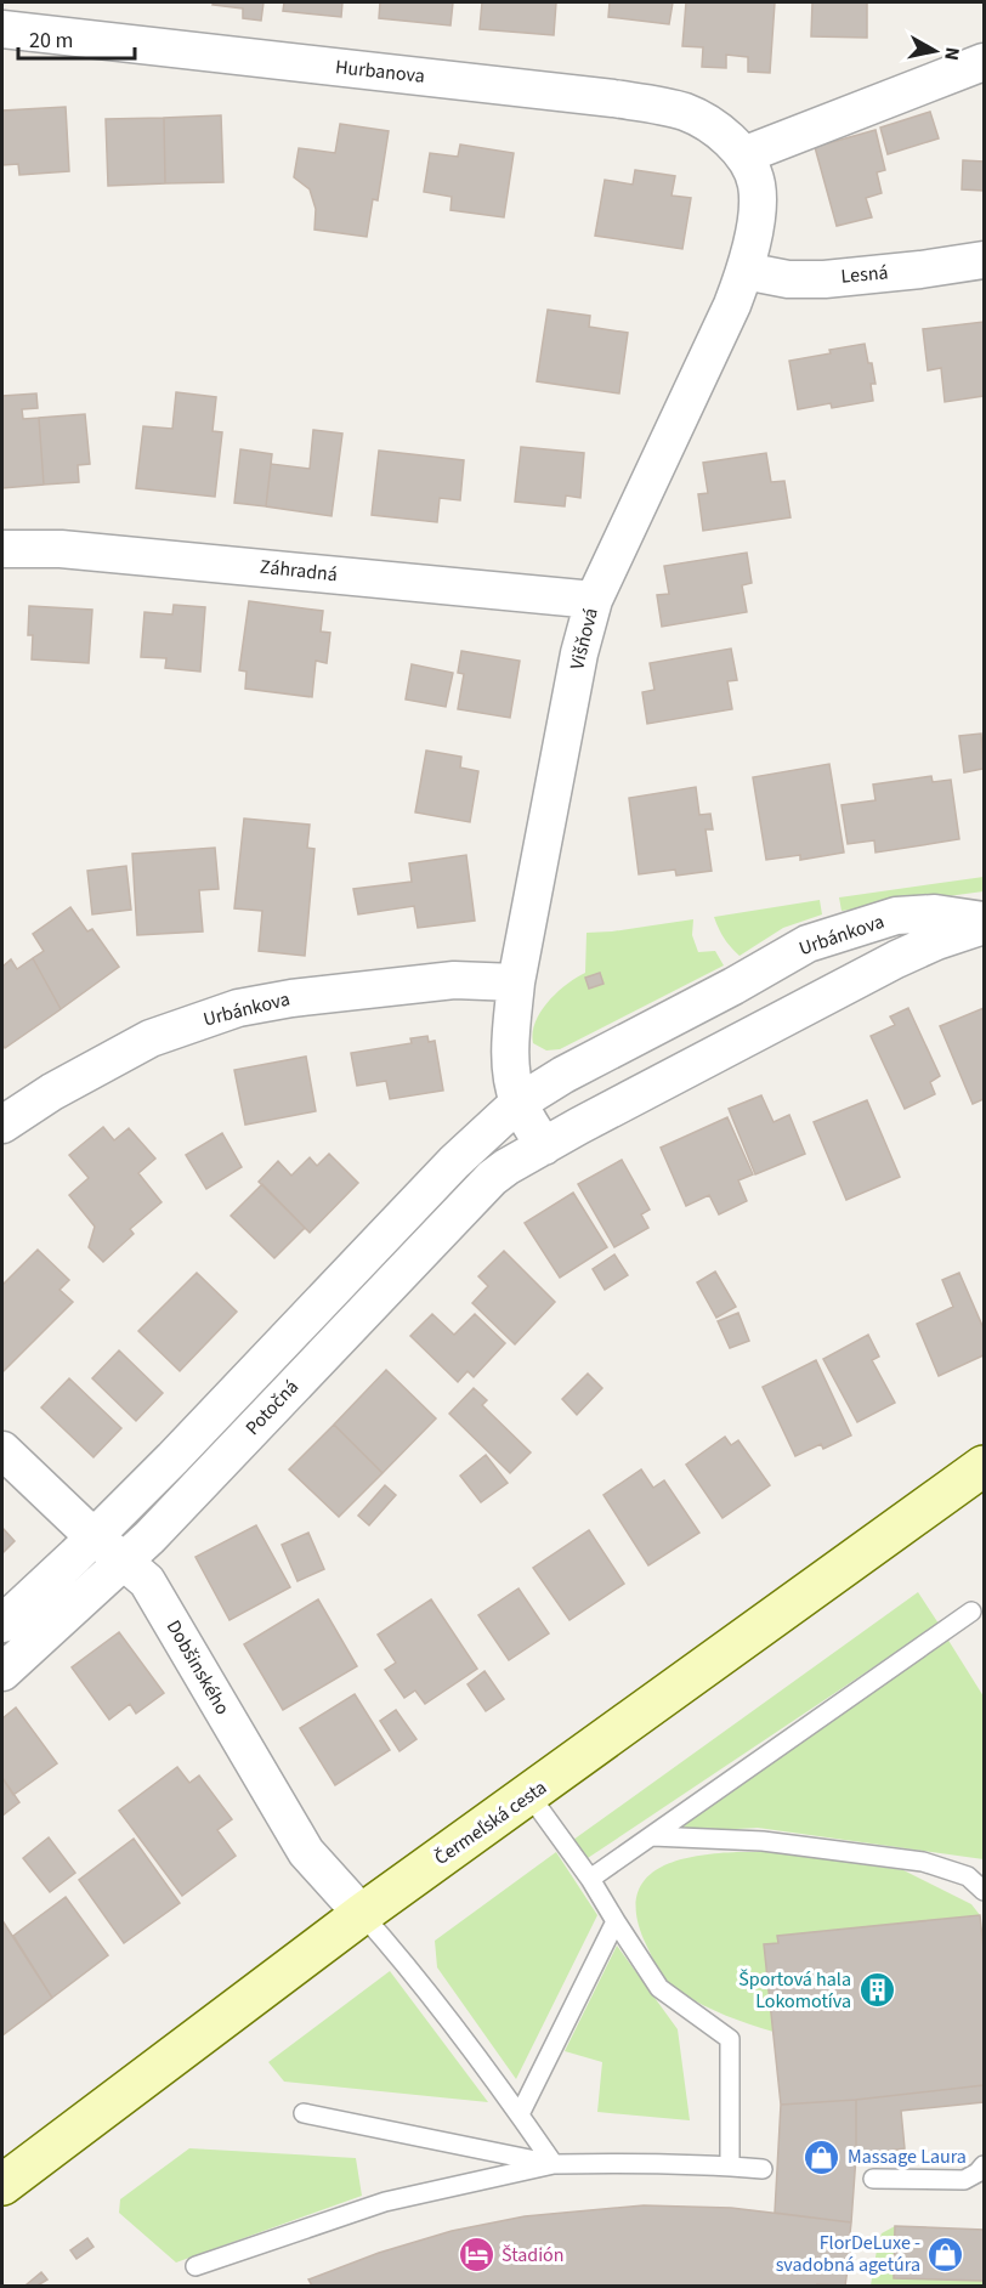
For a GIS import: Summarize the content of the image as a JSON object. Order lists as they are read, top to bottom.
{
  "streets": {
    "main road": ["Čermeľská cesta"],
    "street": [
      "Hurbanova",
      "Lesná",
      "Záhradná",
      "Višňová",
      "Urbánkova",
      "Potočná",
      "Dobšinského"
    ]
  },
  "crossings": [
    ["Hurbanova", "Višňová"],
    ["Lesná", "Višňová"],
    ["Záhradná", "Višňová"],
    ["Višňová", "Urbánkova"],
    ["Višňová", "Potočná"],
    ["Urbánkova", "Potočná"],
    ["Potočná", "Dobšinského"],
    ["Dobšinského", "Čermeľská cesta"]
  ],
  "places": {
    "building": ["Športová hala Lokomotíva"],
    "shop": ["Massage Laura", "FlorDeLuxe - svadobná agetúra"],
    "hotel": ["Štadión"]
  },
  "scale_bar": "20 m",
  "north": "right"
}
